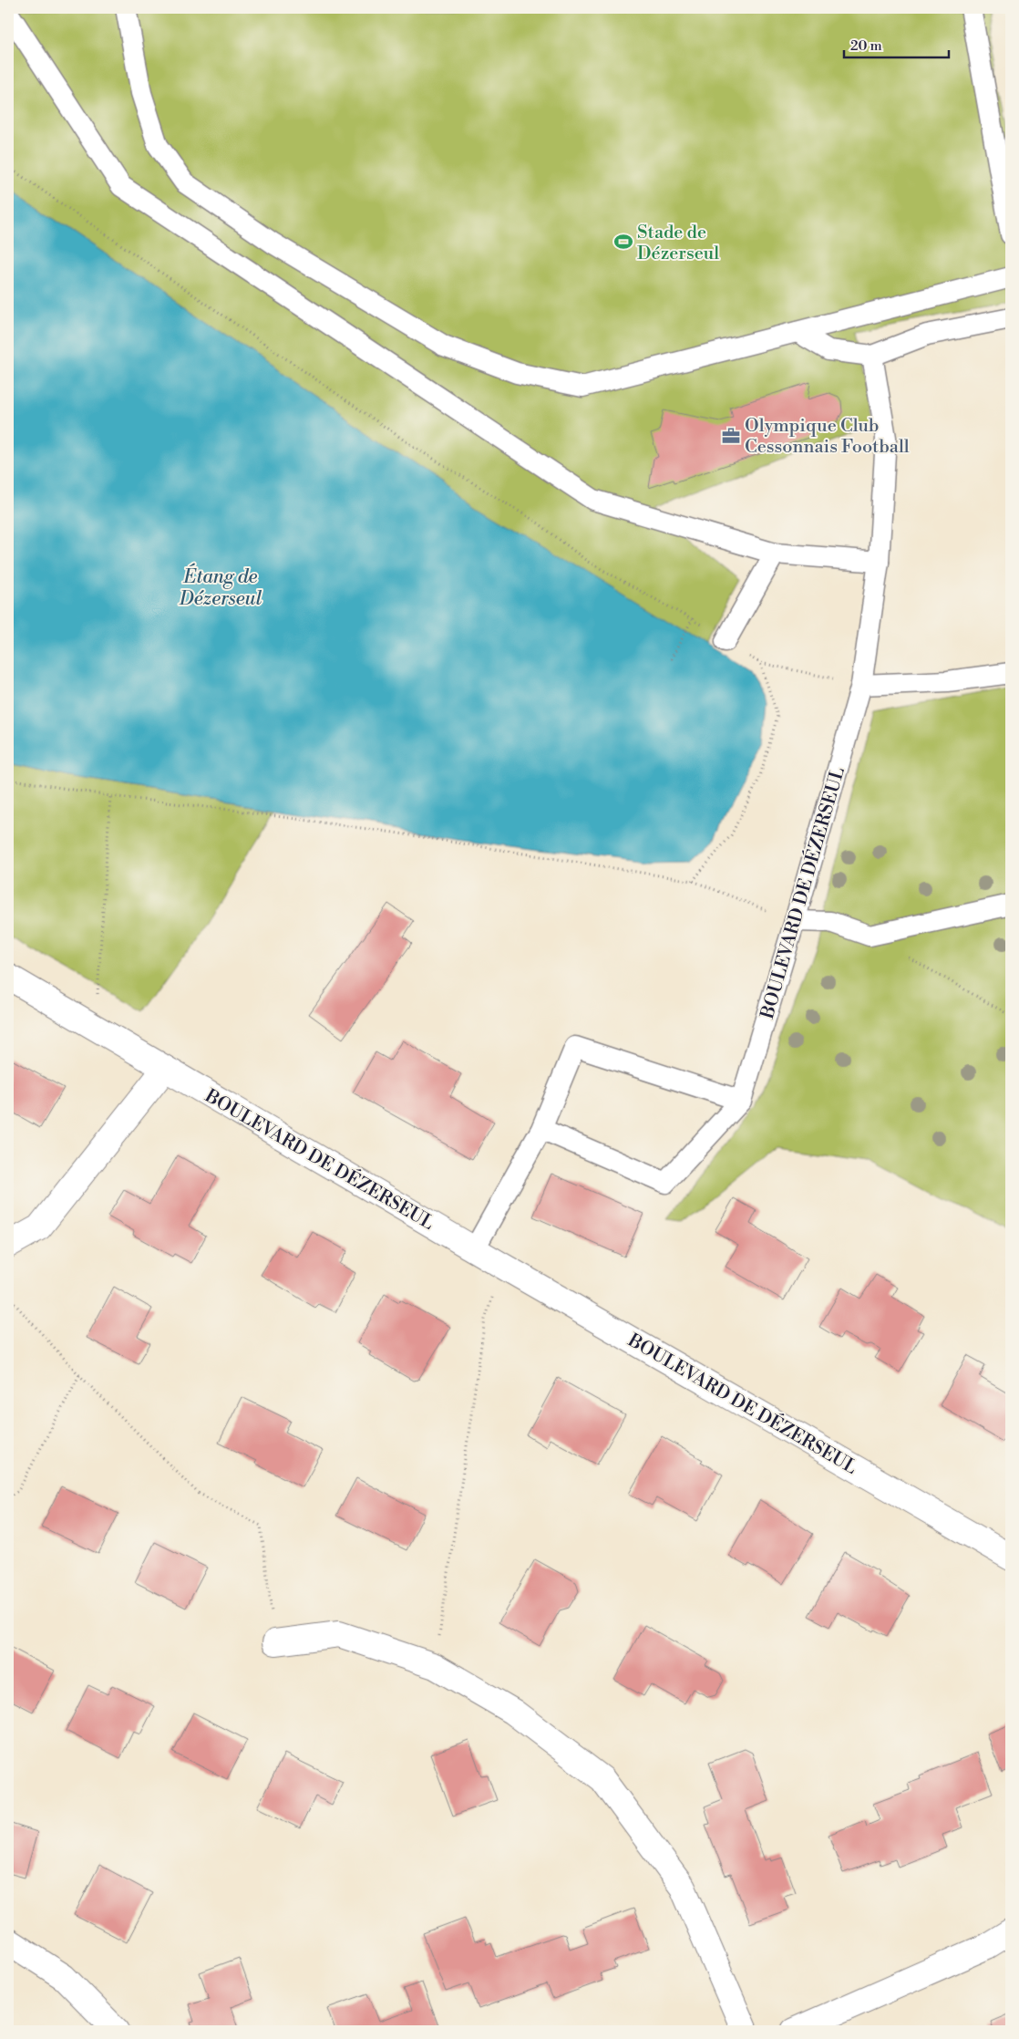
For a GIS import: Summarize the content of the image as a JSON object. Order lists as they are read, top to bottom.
{
  "streets": {
    "street": ["BOULEVARD DE DÉZERSEUL"]
  },
  "water": ["Étang de Dézerseul"],
  "places": {
    "sports": ["Stade de Dézerseul"],
    "office": ["Olympique Club Cessonnais Football"]
  },
  "scale_bar": "20 m"
}
